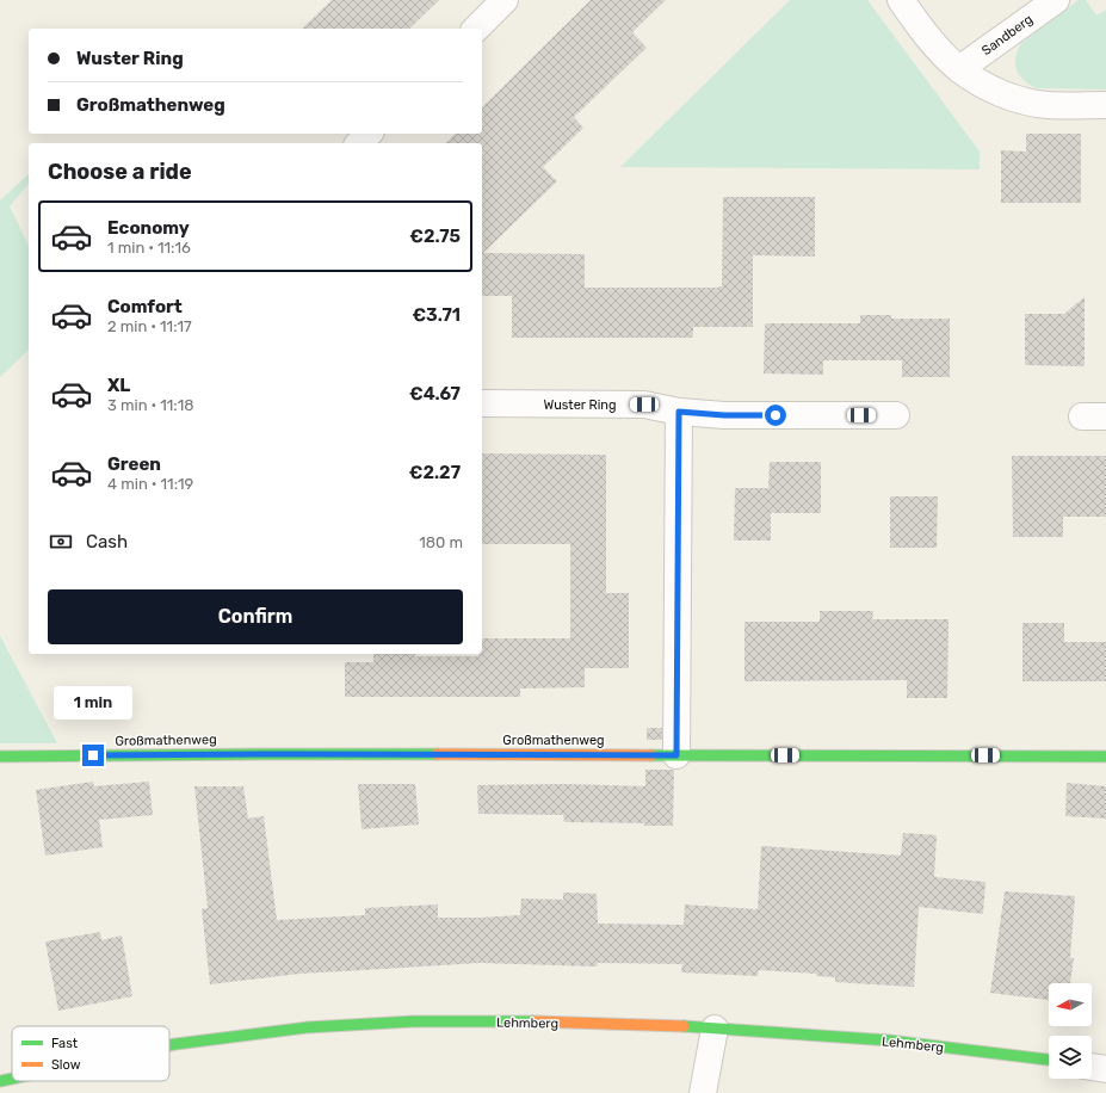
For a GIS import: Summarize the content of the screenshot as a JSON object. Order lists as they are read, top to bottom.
{
  "streets": {
    "street": [
      "Sandberg",
      "Wuster Ring",
      "Großmathenweg",
      "Lehmberg"
    ]
  },
  "legend": ["Fast", "Slow"],
  "north": "left",
  "page": {
    "banner": ["Wuster Ring", "Großmathenweg"],
    "heading": "Choose a ride",
    "list": [
      {
        "name": "Economy",
        "note": "1 min · 11:16",
        "value": "€2.75"
      },
      {
        "name": "Comfort",
        "note": "2 min · 11:17",
        "value": "€3.71"
      },
      {
        "name": "XL",
        "note": "3 min · 11:18",
        "value": "€4.67"
      },
      {
        "name": "Green",
        "note": "4 min · 11:19",
        "value": "€2.27"
      }
    ],
    "pay": ["Cash", "180 m"],
    "buttons": "Confirm",
    "bubble": "1 min"
  }
}
